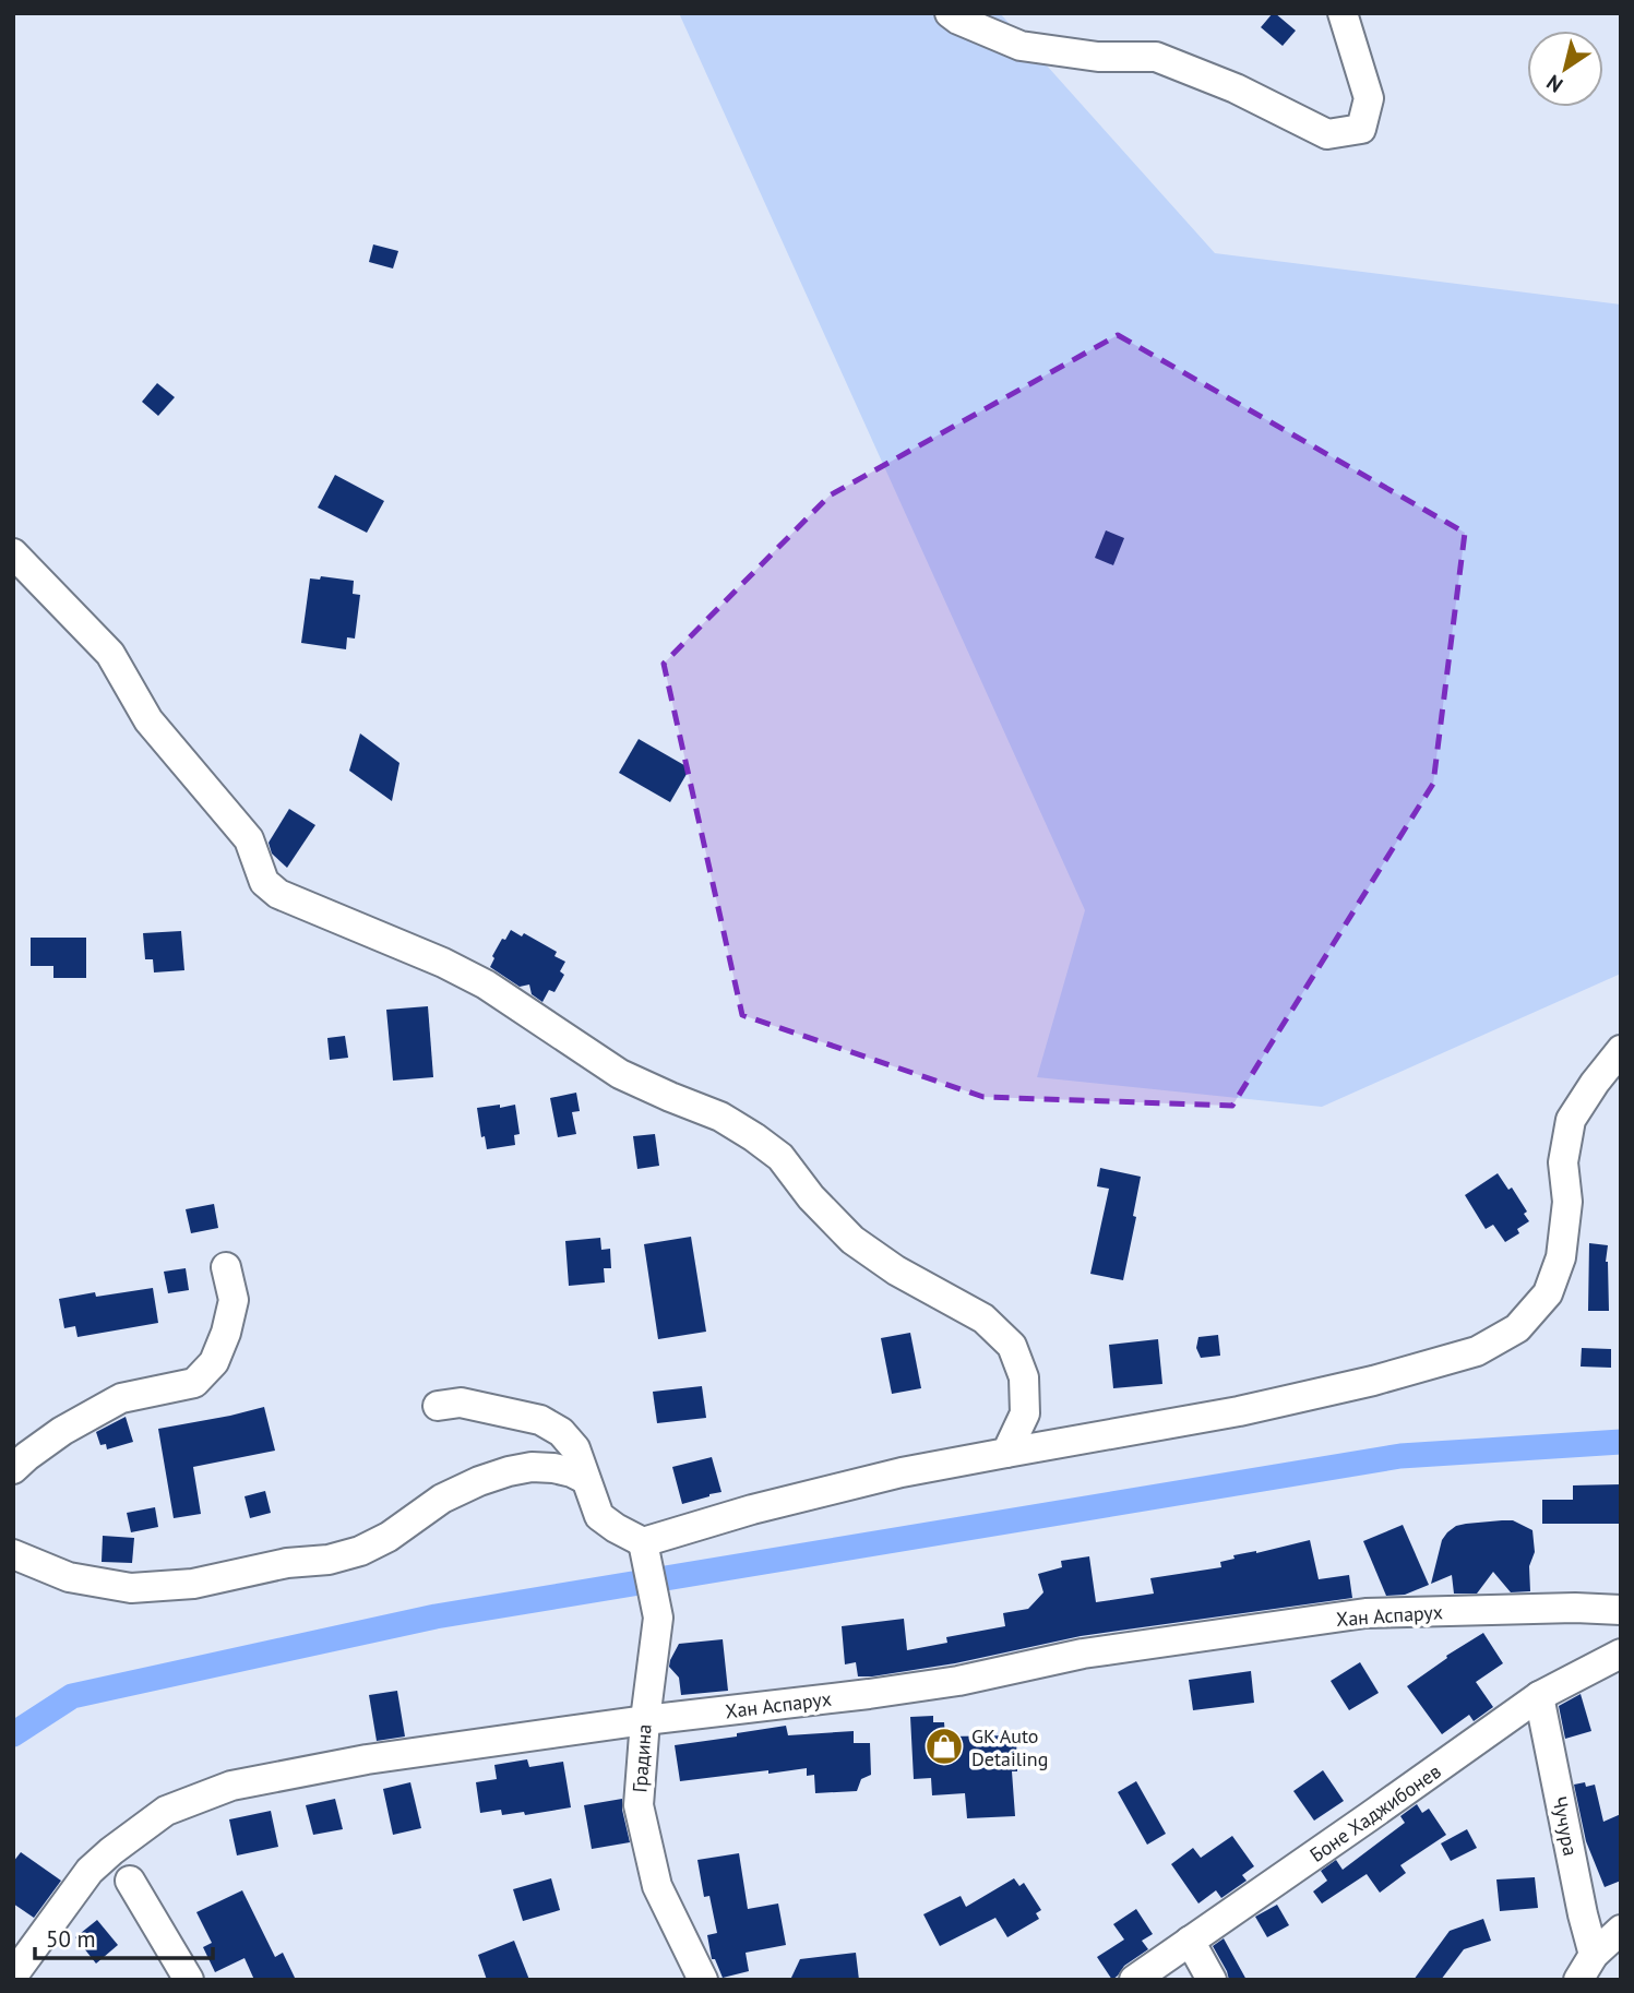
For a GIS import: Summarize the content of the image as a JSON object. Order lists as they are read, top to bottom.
{
  "streets": {
    "street": [
      "Хан Аспарух",
      "Градина",
      "Боне Хаджибонев",
      "Чучура"
    ]
  },
  "crossings": [
    ["Хан Аспарух", "Градина"],
    ["Боне Хаджибонев", "Чучура"]
  ],
  "places": {
    "shop": ["GK Auto Detailing"]
  },
  "scale_bar": "50 m",
  "north": "bottom left"
}
